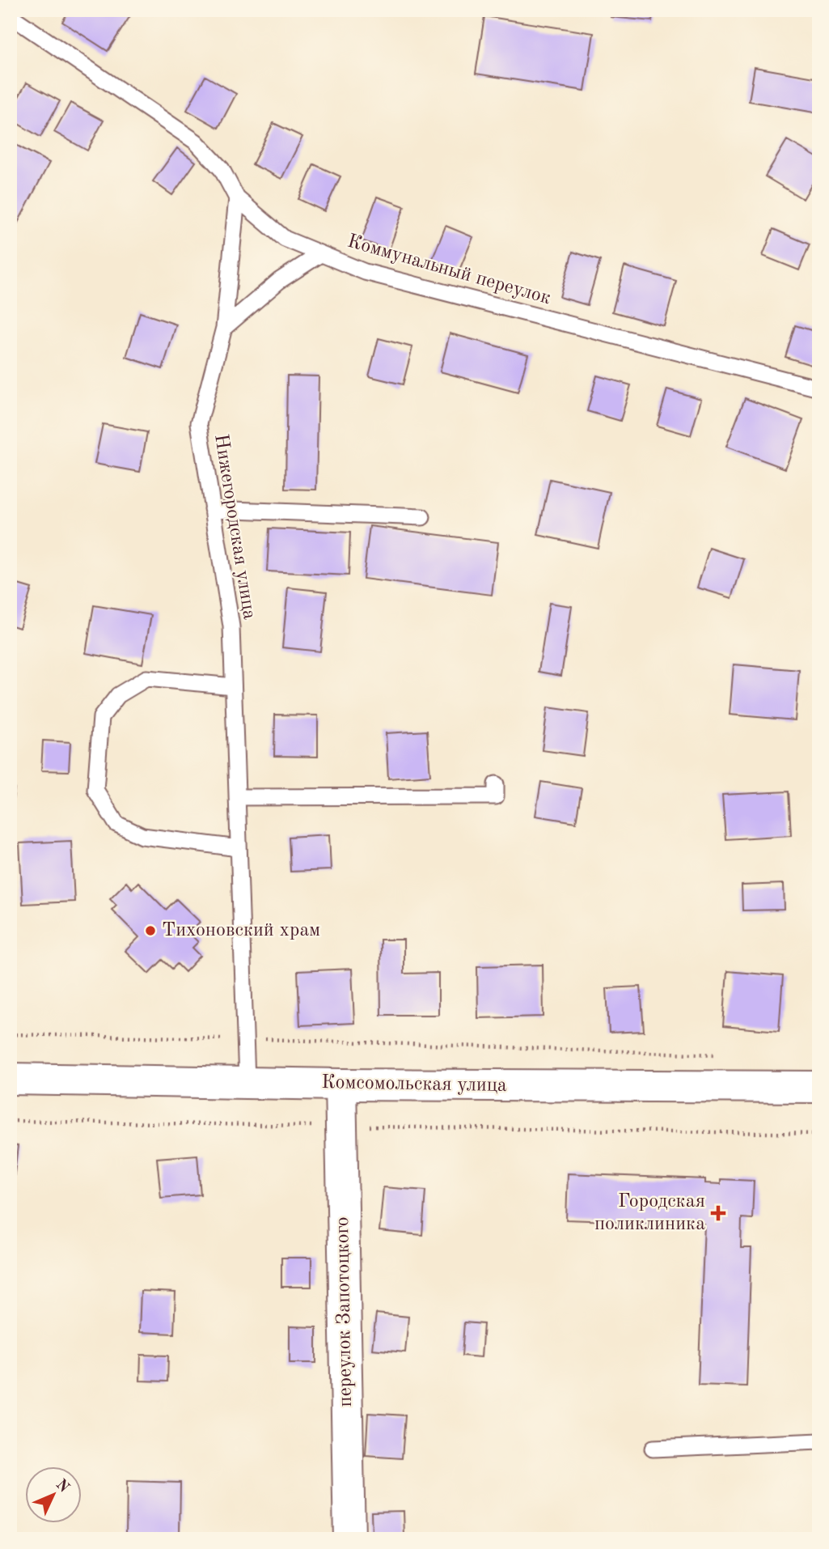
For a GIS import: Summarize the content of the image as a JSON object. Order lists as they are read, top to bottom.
{
  "streets": {
    "street": ["Комсомольская улица", "переулок Запотоцкого"],
    "lane": ["Коммунальный переулок", "Нижегородская улица"]
  },
  "crossings": [
    ["Коммунальный переулок", "Нижегородская улица"],
    ["Нижегородская улица", "Комсомольская улица"],
    ["Комсомольская улица", "переулок Запотоцкого"]
  ],
  "places": {
    "other": ["Тихоновский храм"],
    "health": ["Городская поликлиника"]
  },
  "north": "top right"
}
